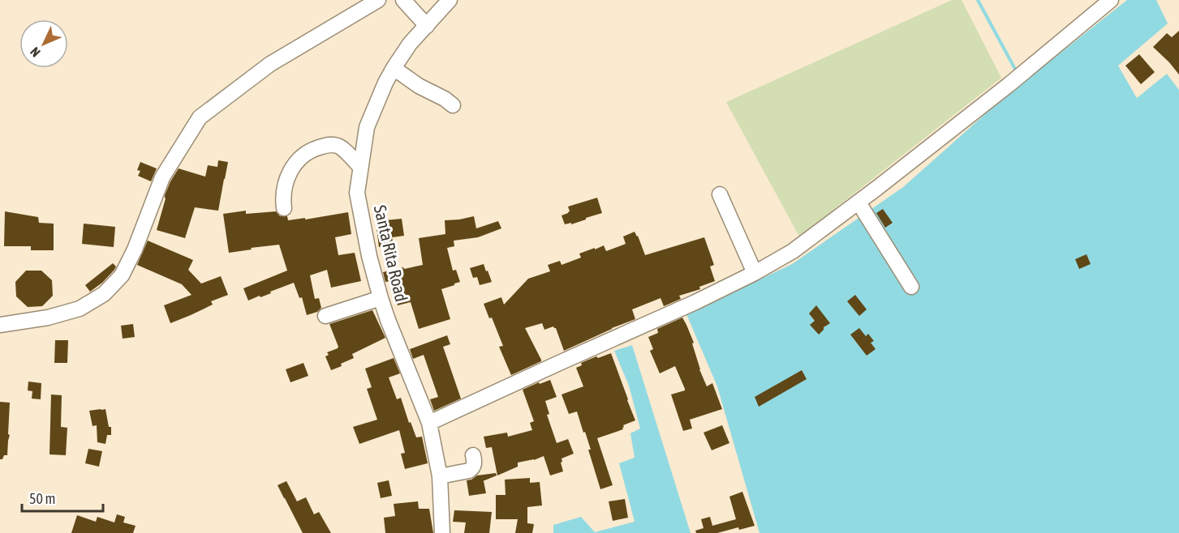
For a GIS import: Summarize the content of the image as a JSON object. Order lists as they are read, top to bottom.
{
  "streets": {
    "street": ["Santa Rita Road"]
  },
  "scale_bar": "50 m",
  "north": "bottom left"
}
